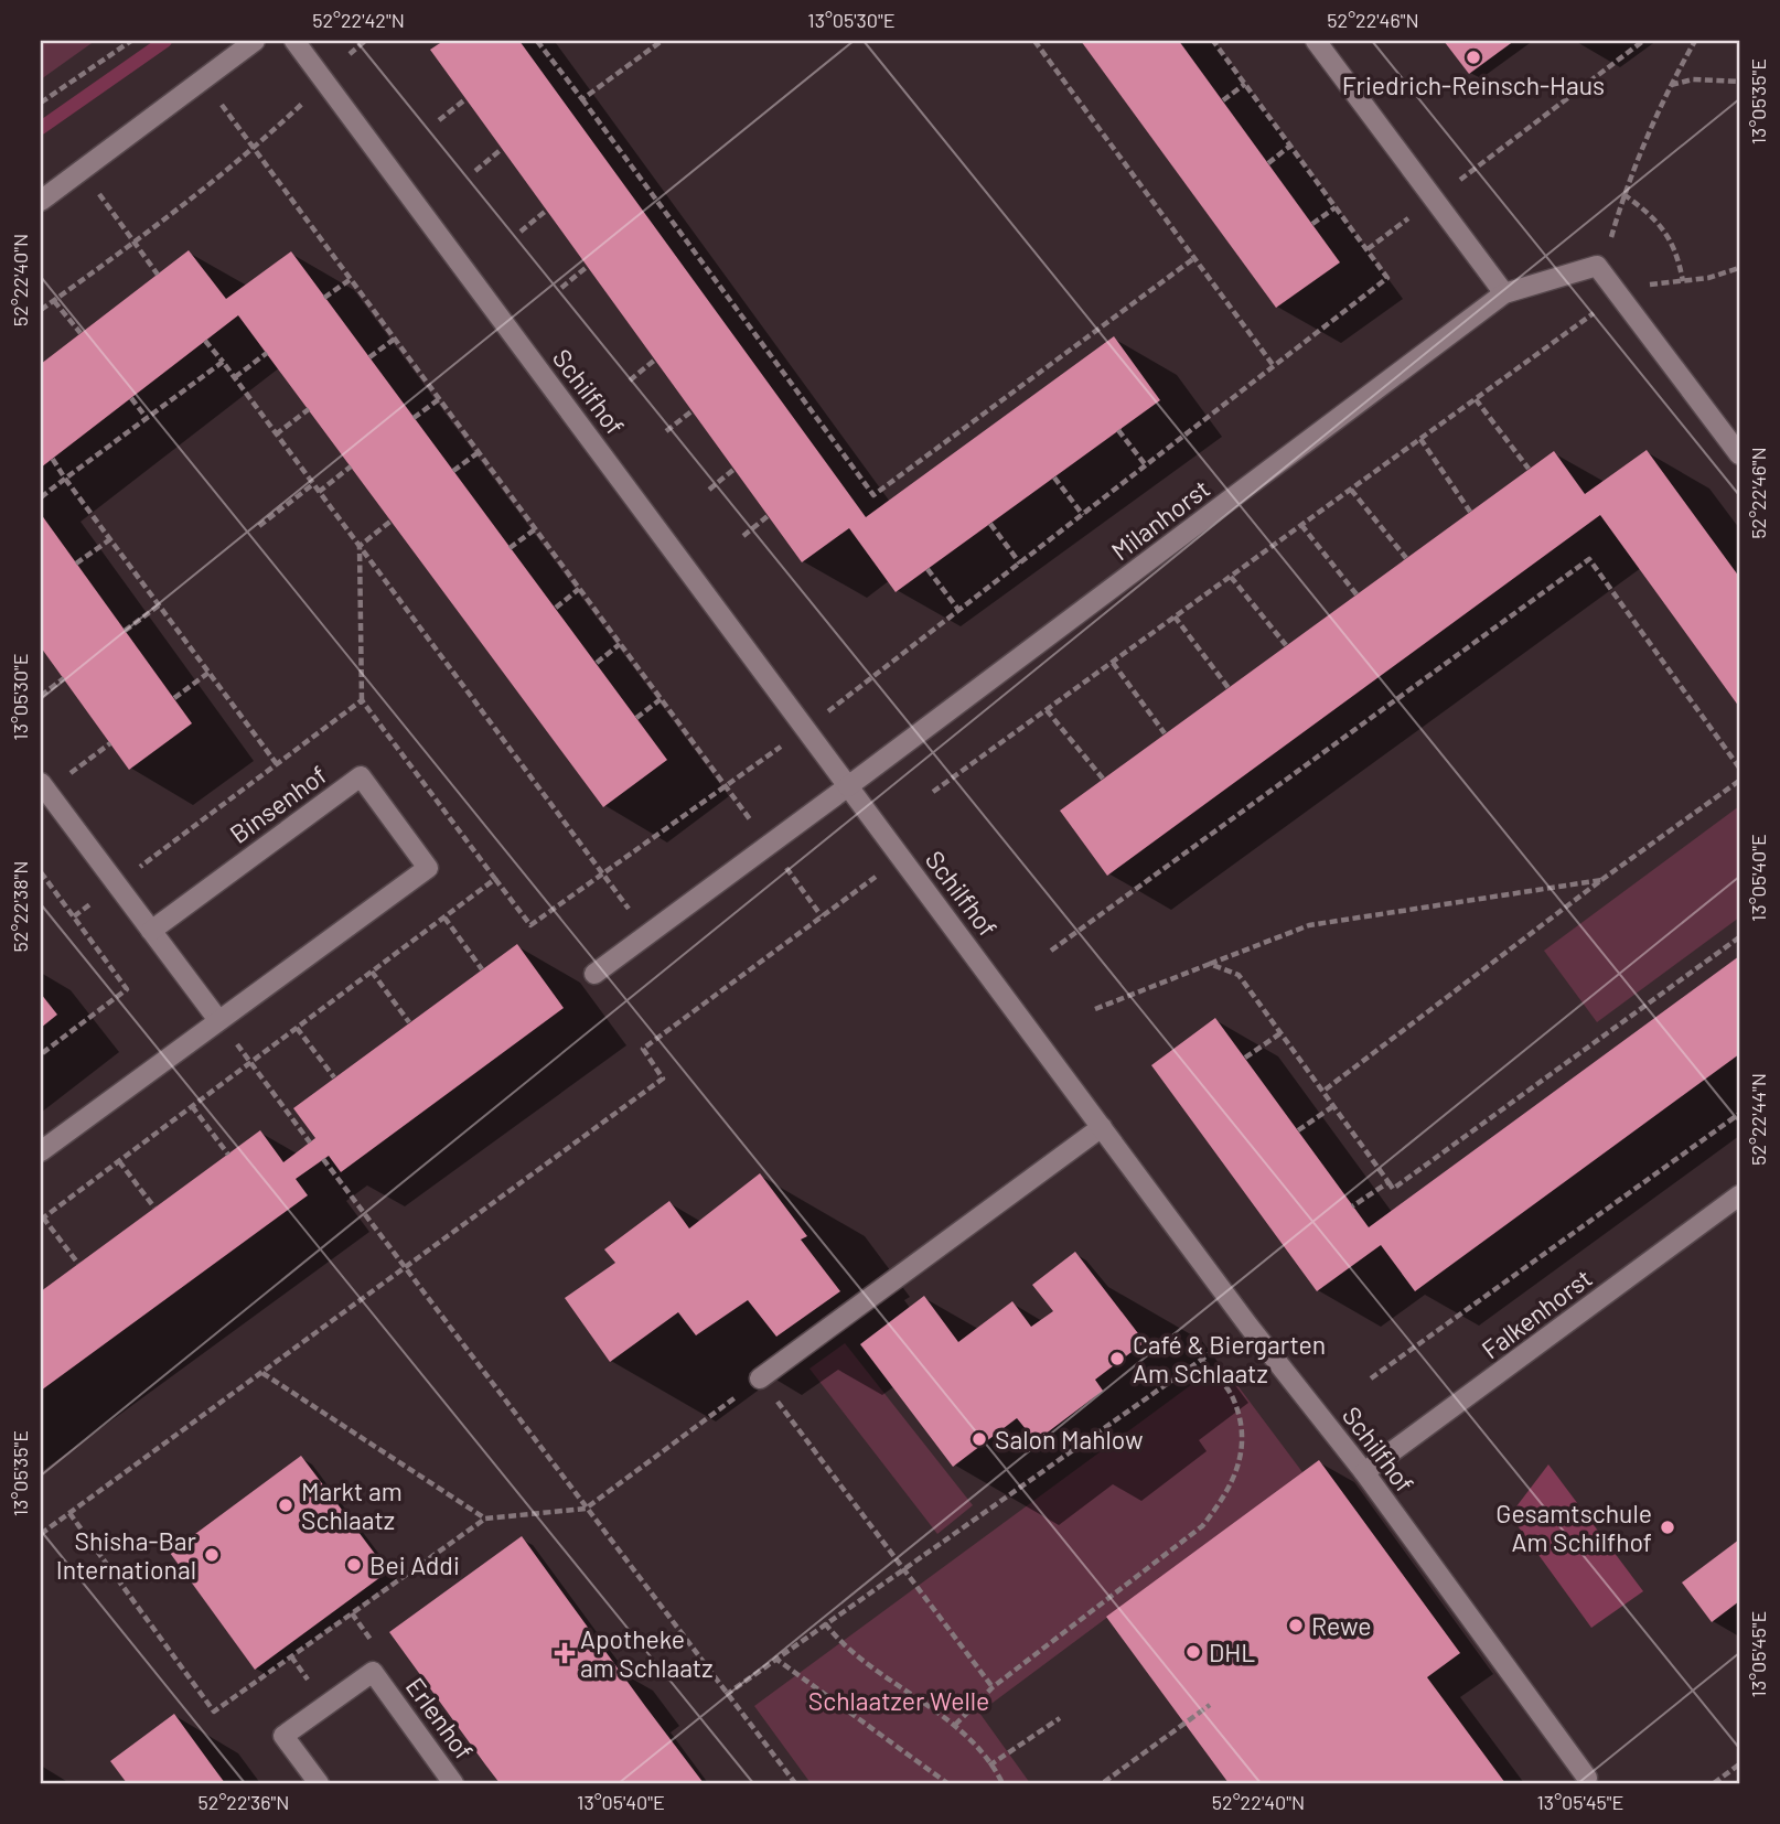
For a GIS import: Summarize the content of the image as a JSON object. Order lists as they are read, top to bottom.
{
  "streets": {
    "street": [
      "Schilfhof",
      "Milanhorst",
      "Binsenhof",
      "Falkenhorst",
      "Erlenhof"
    ]
  },
  "crossings": [
    ["Schilfhof", "Milanhorst"],
    ["Schilfhof", "Falkenhorst"]
  ],
  "parks": ["Schlaatzer Welle"],
  "places": {
    "other": [
      "Friedrich-Reinsch-Haus",
      "Café & Biergarten Am Schlaatz",
      "Salon Mahlow",
      "Markt am Schlaatz",
      "Gesamtschule Am Schilfhof",
      "Shisha-Bar International",
      "Bei Addi",
      "Rewe",
      "DHL"
    ],
    "health": ["Apotheke am Schlaatz"]
  },
  "coordinates": [
    "52°22'42\"N",
    "13°05'30\"E",
    "52°22'46\"N",
    "13°05'35\"E",
    "52°22'40\"N",
    "13°05'40\"E",
    "52°22'38\"N",
    "52°22'44\"N",
    "13°05'45\"E",
    "52°22'36\"N"
  ]
}
